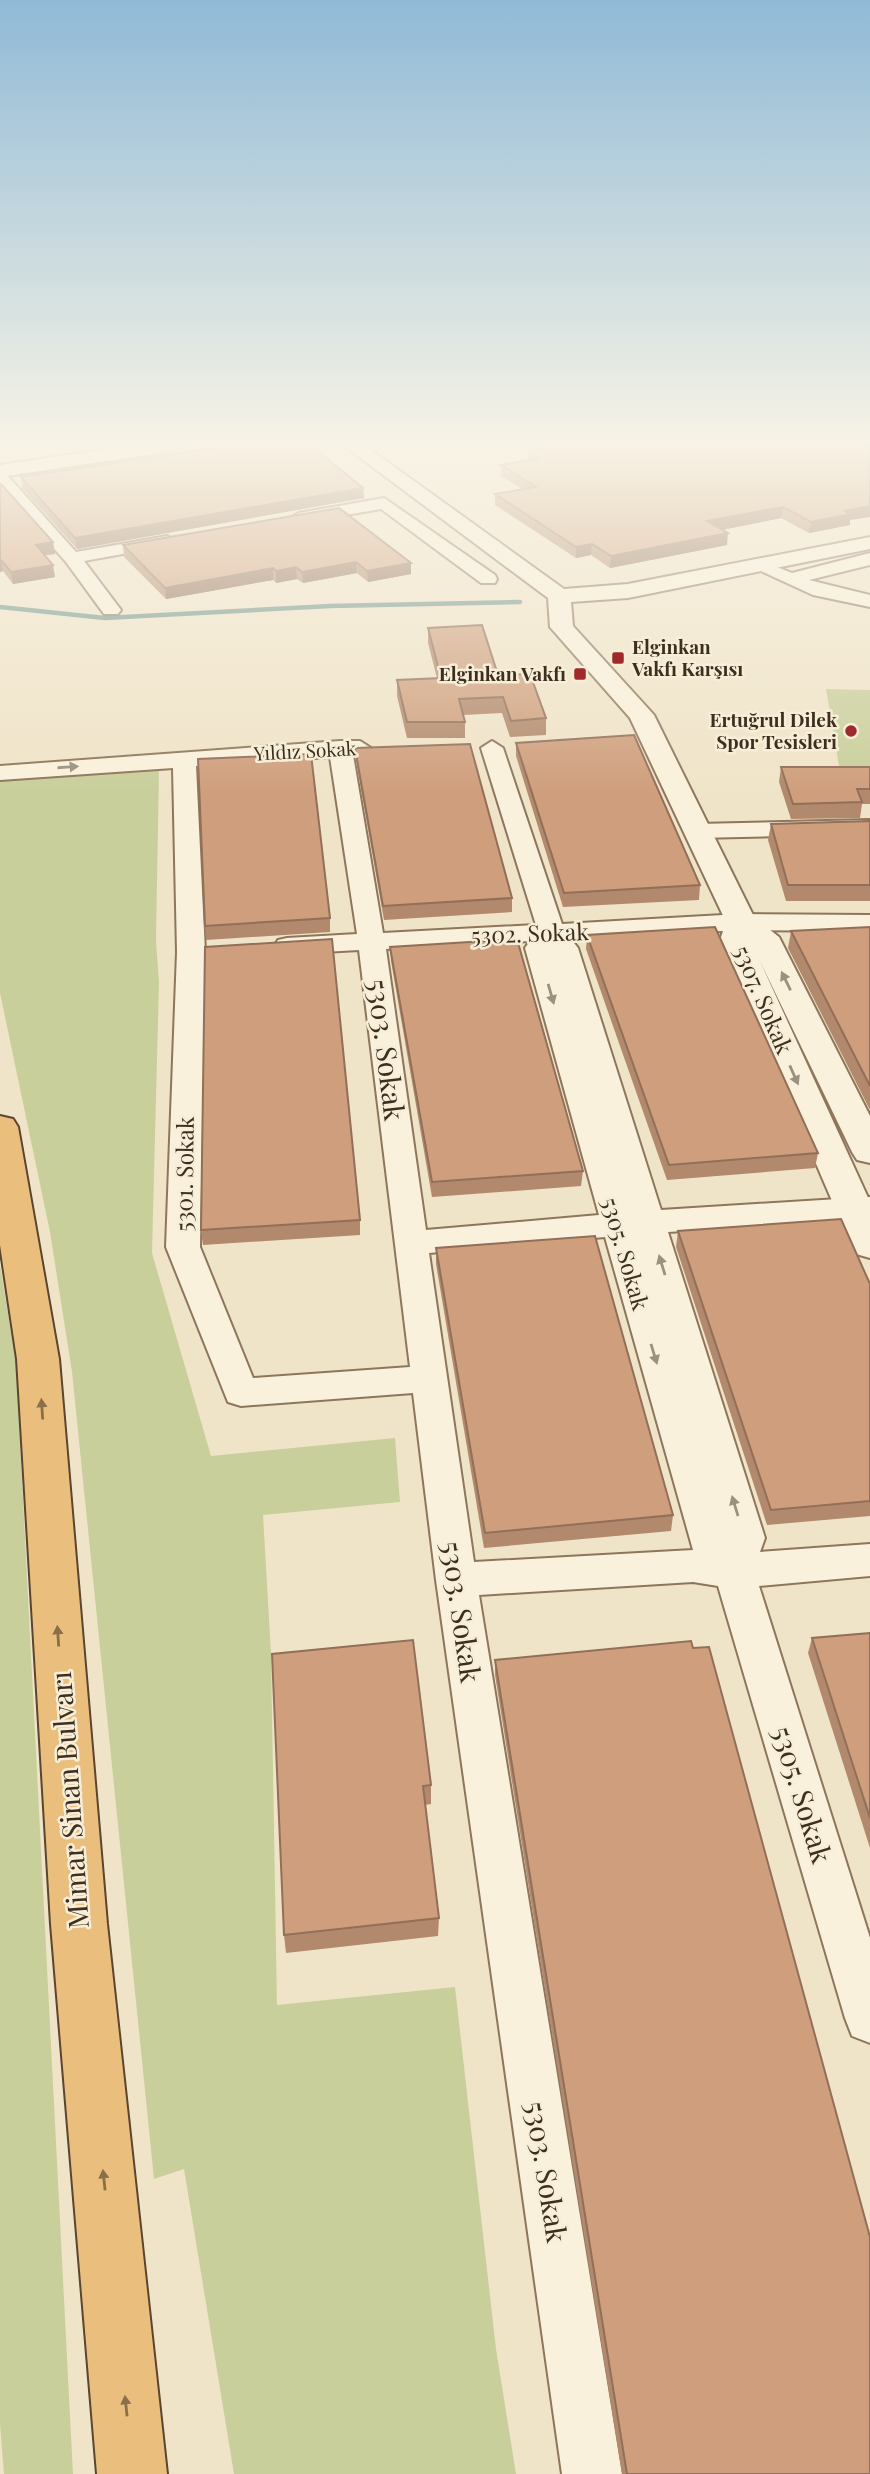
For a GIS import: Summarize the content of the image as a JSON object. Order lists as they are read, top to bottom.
{
  "streets": {
    "highway": ["Mimar Sinan Bulvarı"],
    "street": [
      "Yıldız Sokak",
      "5302. Sokak",
      "5307. Sokak",
      "5303. Sokak",
      "5301. Sokak",
      "5305. Sokak"
    ]
  },
  "crossings": [
    ["Yıldız Sokak", "5303. Sokak"],
    ["Yıldız Sokak", "5301. Sokak"],
    ["5302. Sokak", "5307. Sokak"],
    ["5302. Sokak", "5303. Sokak"],
    ["5302. Sokak", "5305. Sokak"],
    ["5303. Sokak", "5301. Sokak"]
  ],
  "one_way": ["Yıldız Sokak", "Mimar Sinan Bulvarı"],
  "places": {
    "transit": ["Elginkan Vakfı Karşısı", "Elginkan Vakfı"],
    "other": ["Ertuğrul Dilek Spor Tesisleri"]
  }
}
